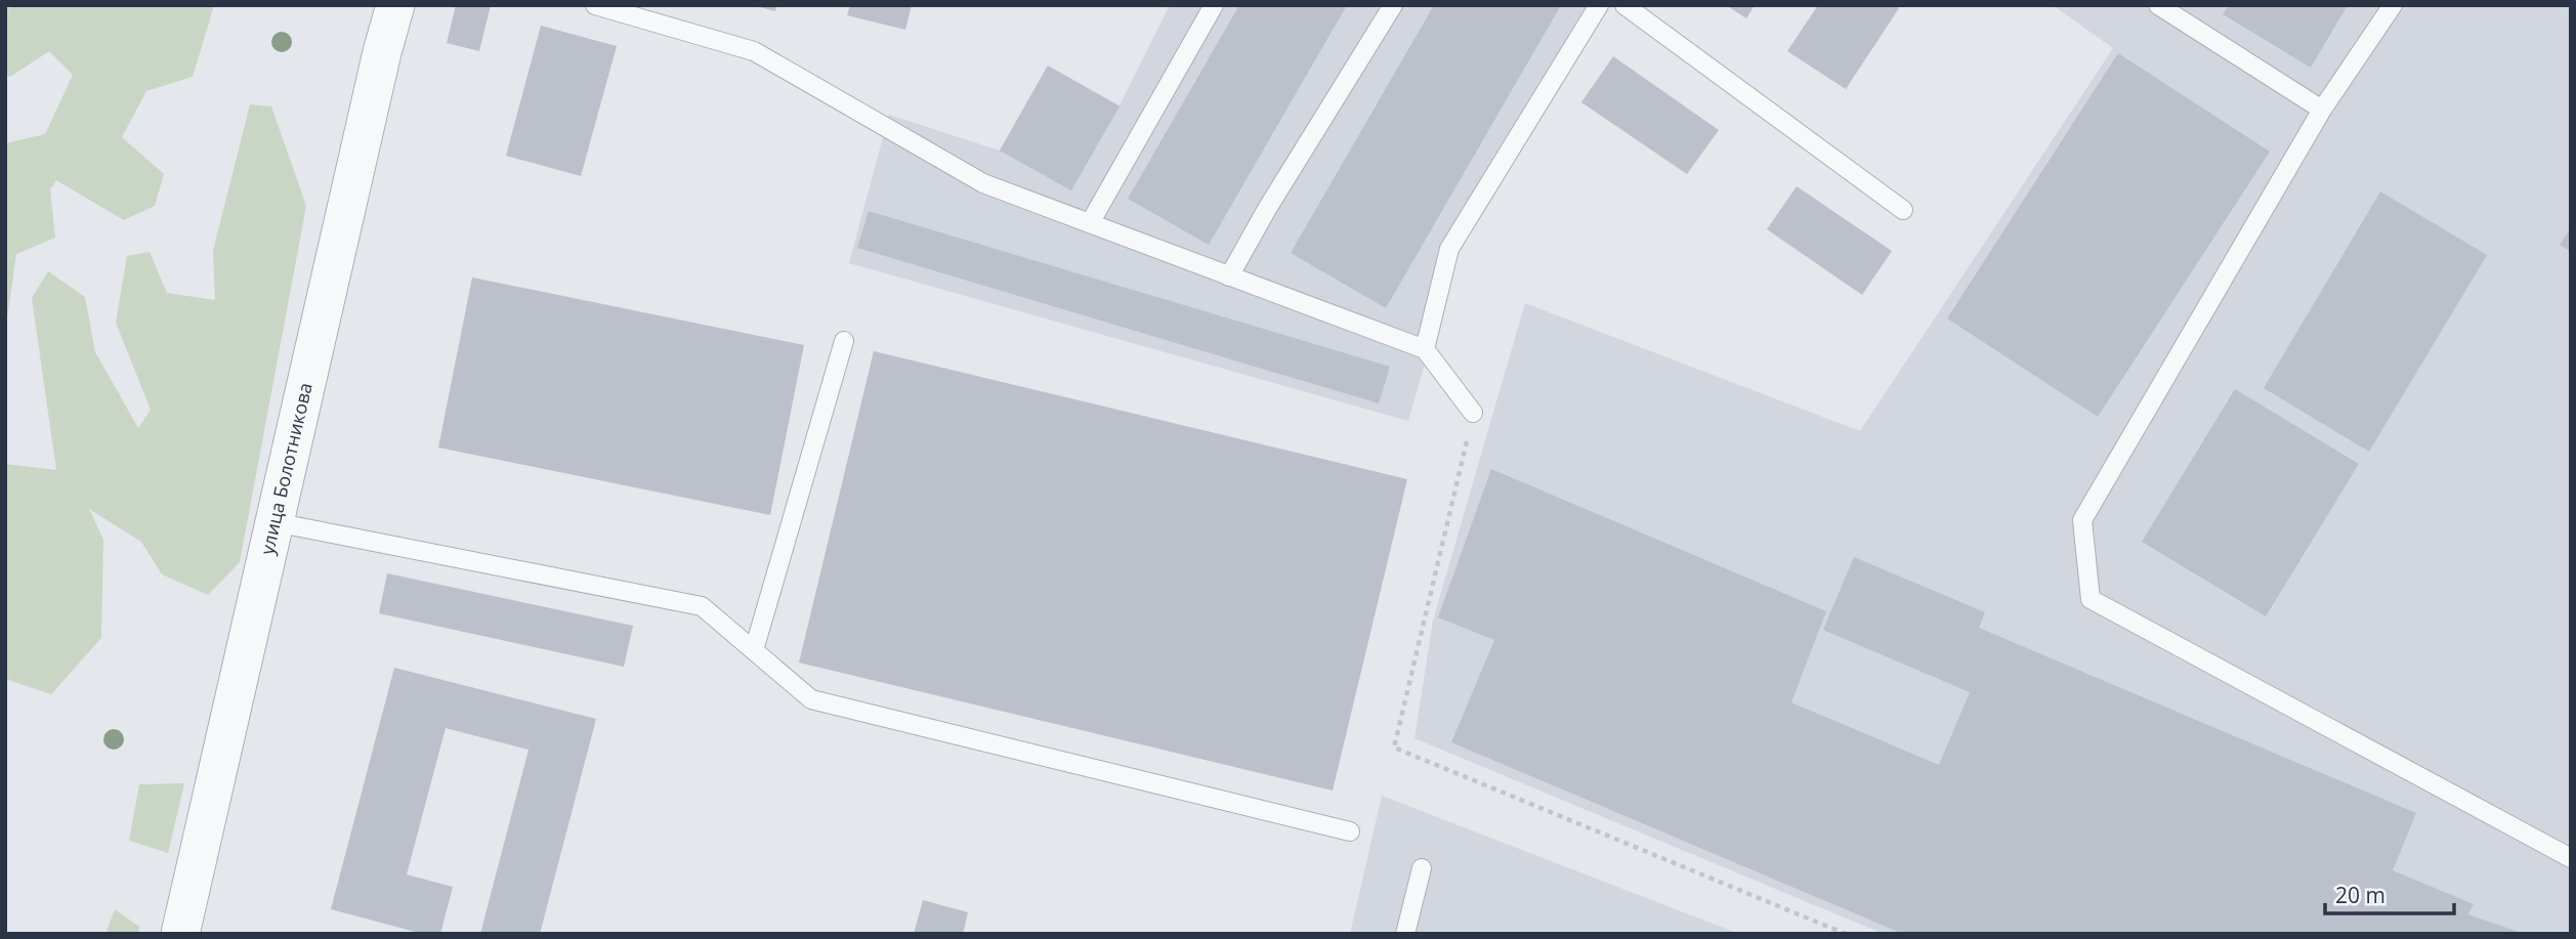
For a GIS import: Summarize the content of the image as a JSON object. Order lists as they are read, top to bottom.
{
  "streets": {
    "street": ["улица Болотникова"]
  },
  "scale_bar": "20 m"
}
